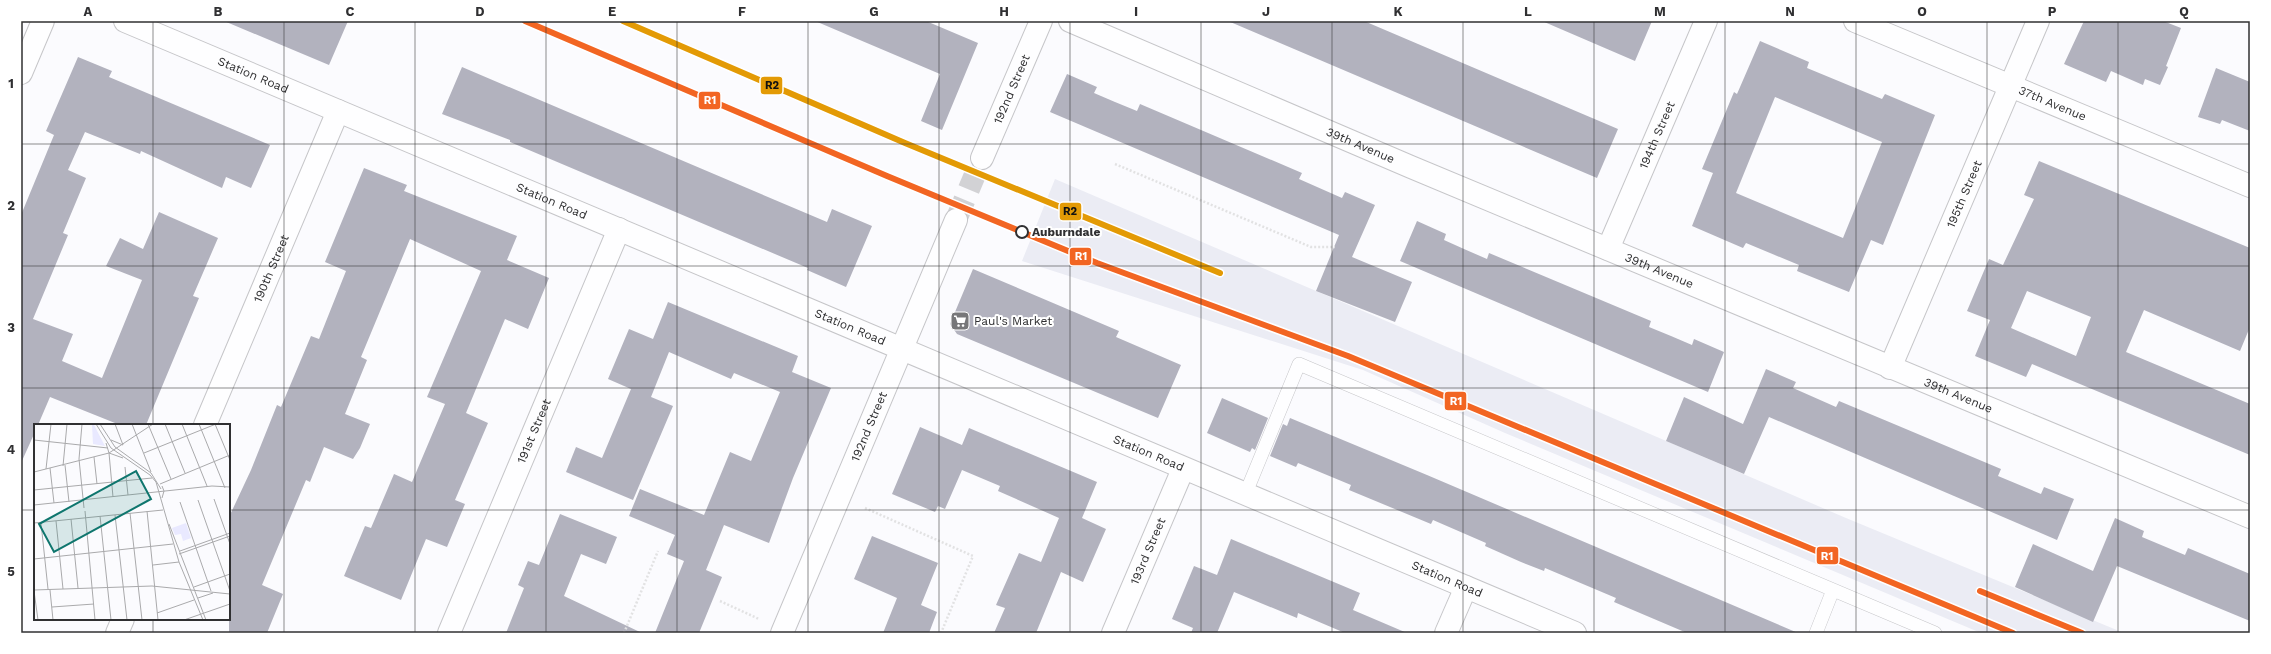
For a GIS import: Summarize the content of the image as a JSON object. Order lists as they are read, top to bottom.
{
  "streets": {
    "street": [
      "Station Road",
      "192nd Street",
      "37th Avenue",
      "194th Street",
      "39th Avenue",
      "195th Street",
      "190th Street",
      "191st Street",
      "193rd Street"
    ]
  },
  "crossings": [
    ["Station Road", "192nd Street"],
    ["Station Road", "190th Street"],
    ["Station Road", "191st Street"],
    ["Station Road", "193rd Street"],
    ["37th Avenue", "195th Street"],
    ["194th Street", "39th Avenue"],
    ["39th Avenue", "195th Street"]
  ],
  "places": {
    "other": ["Auburndale"],
    "supermarket": ["Paul's Market"]
  },
  "lines": ["transit line R1", "transit line R2"],
  "grid": {
    "columns": [
      "A",
      "B",
      "C",
      "D",
      "E",
      "F",
      "G",
      "H",
      "I",
      "J",
      "K",
      "L",
      "M",
      "N",
      "O",
      "P",
      "Q"
    ],
    "rows": [
      "1",
      "2",
      "3",
      "4",
      "5"
    ]
  }
}
